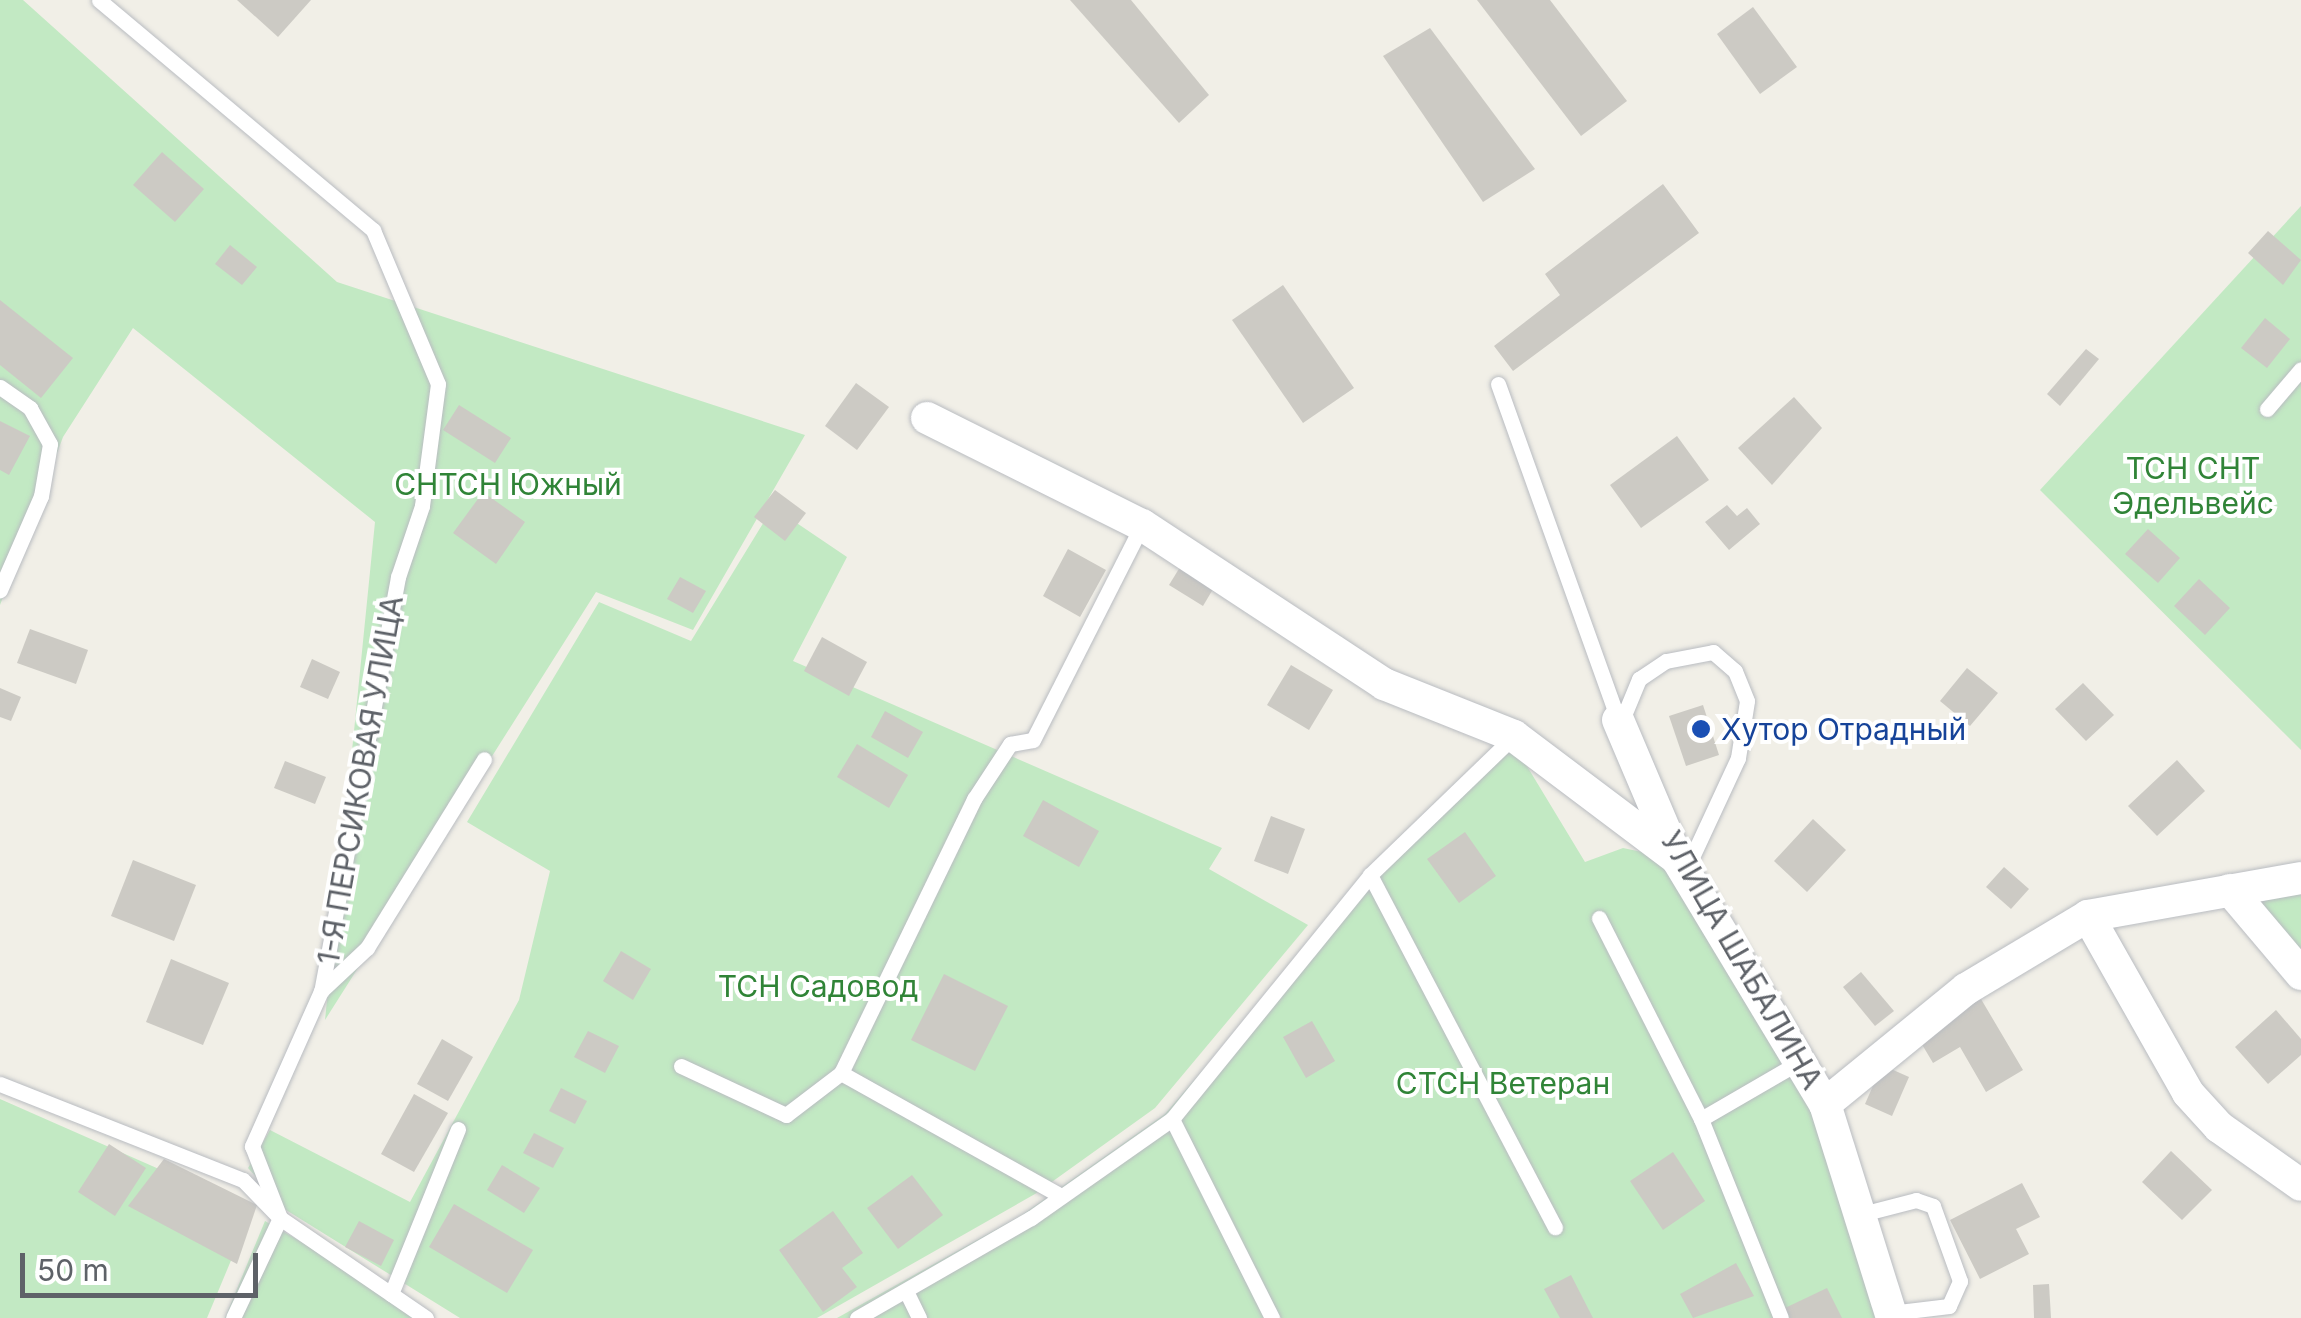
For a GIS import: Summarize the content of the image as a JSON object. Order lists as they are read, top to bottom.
{
  "streets": {
    "street": ["УЛИЦА ШАБАЛИНА"],
    "lane": ["1-Я ПЕРСИКОВАЯ УЛИЦА"]
  },
  "parks": [
    "ТСН СНТ Эдельвейс",
    "СНТСН Южный",
    "ТСН Садовод",
    "СТСН Ветеран"
  ],
  "places": ["Хутор Отрадный"],
  "scale_bar": "50 m"
}
